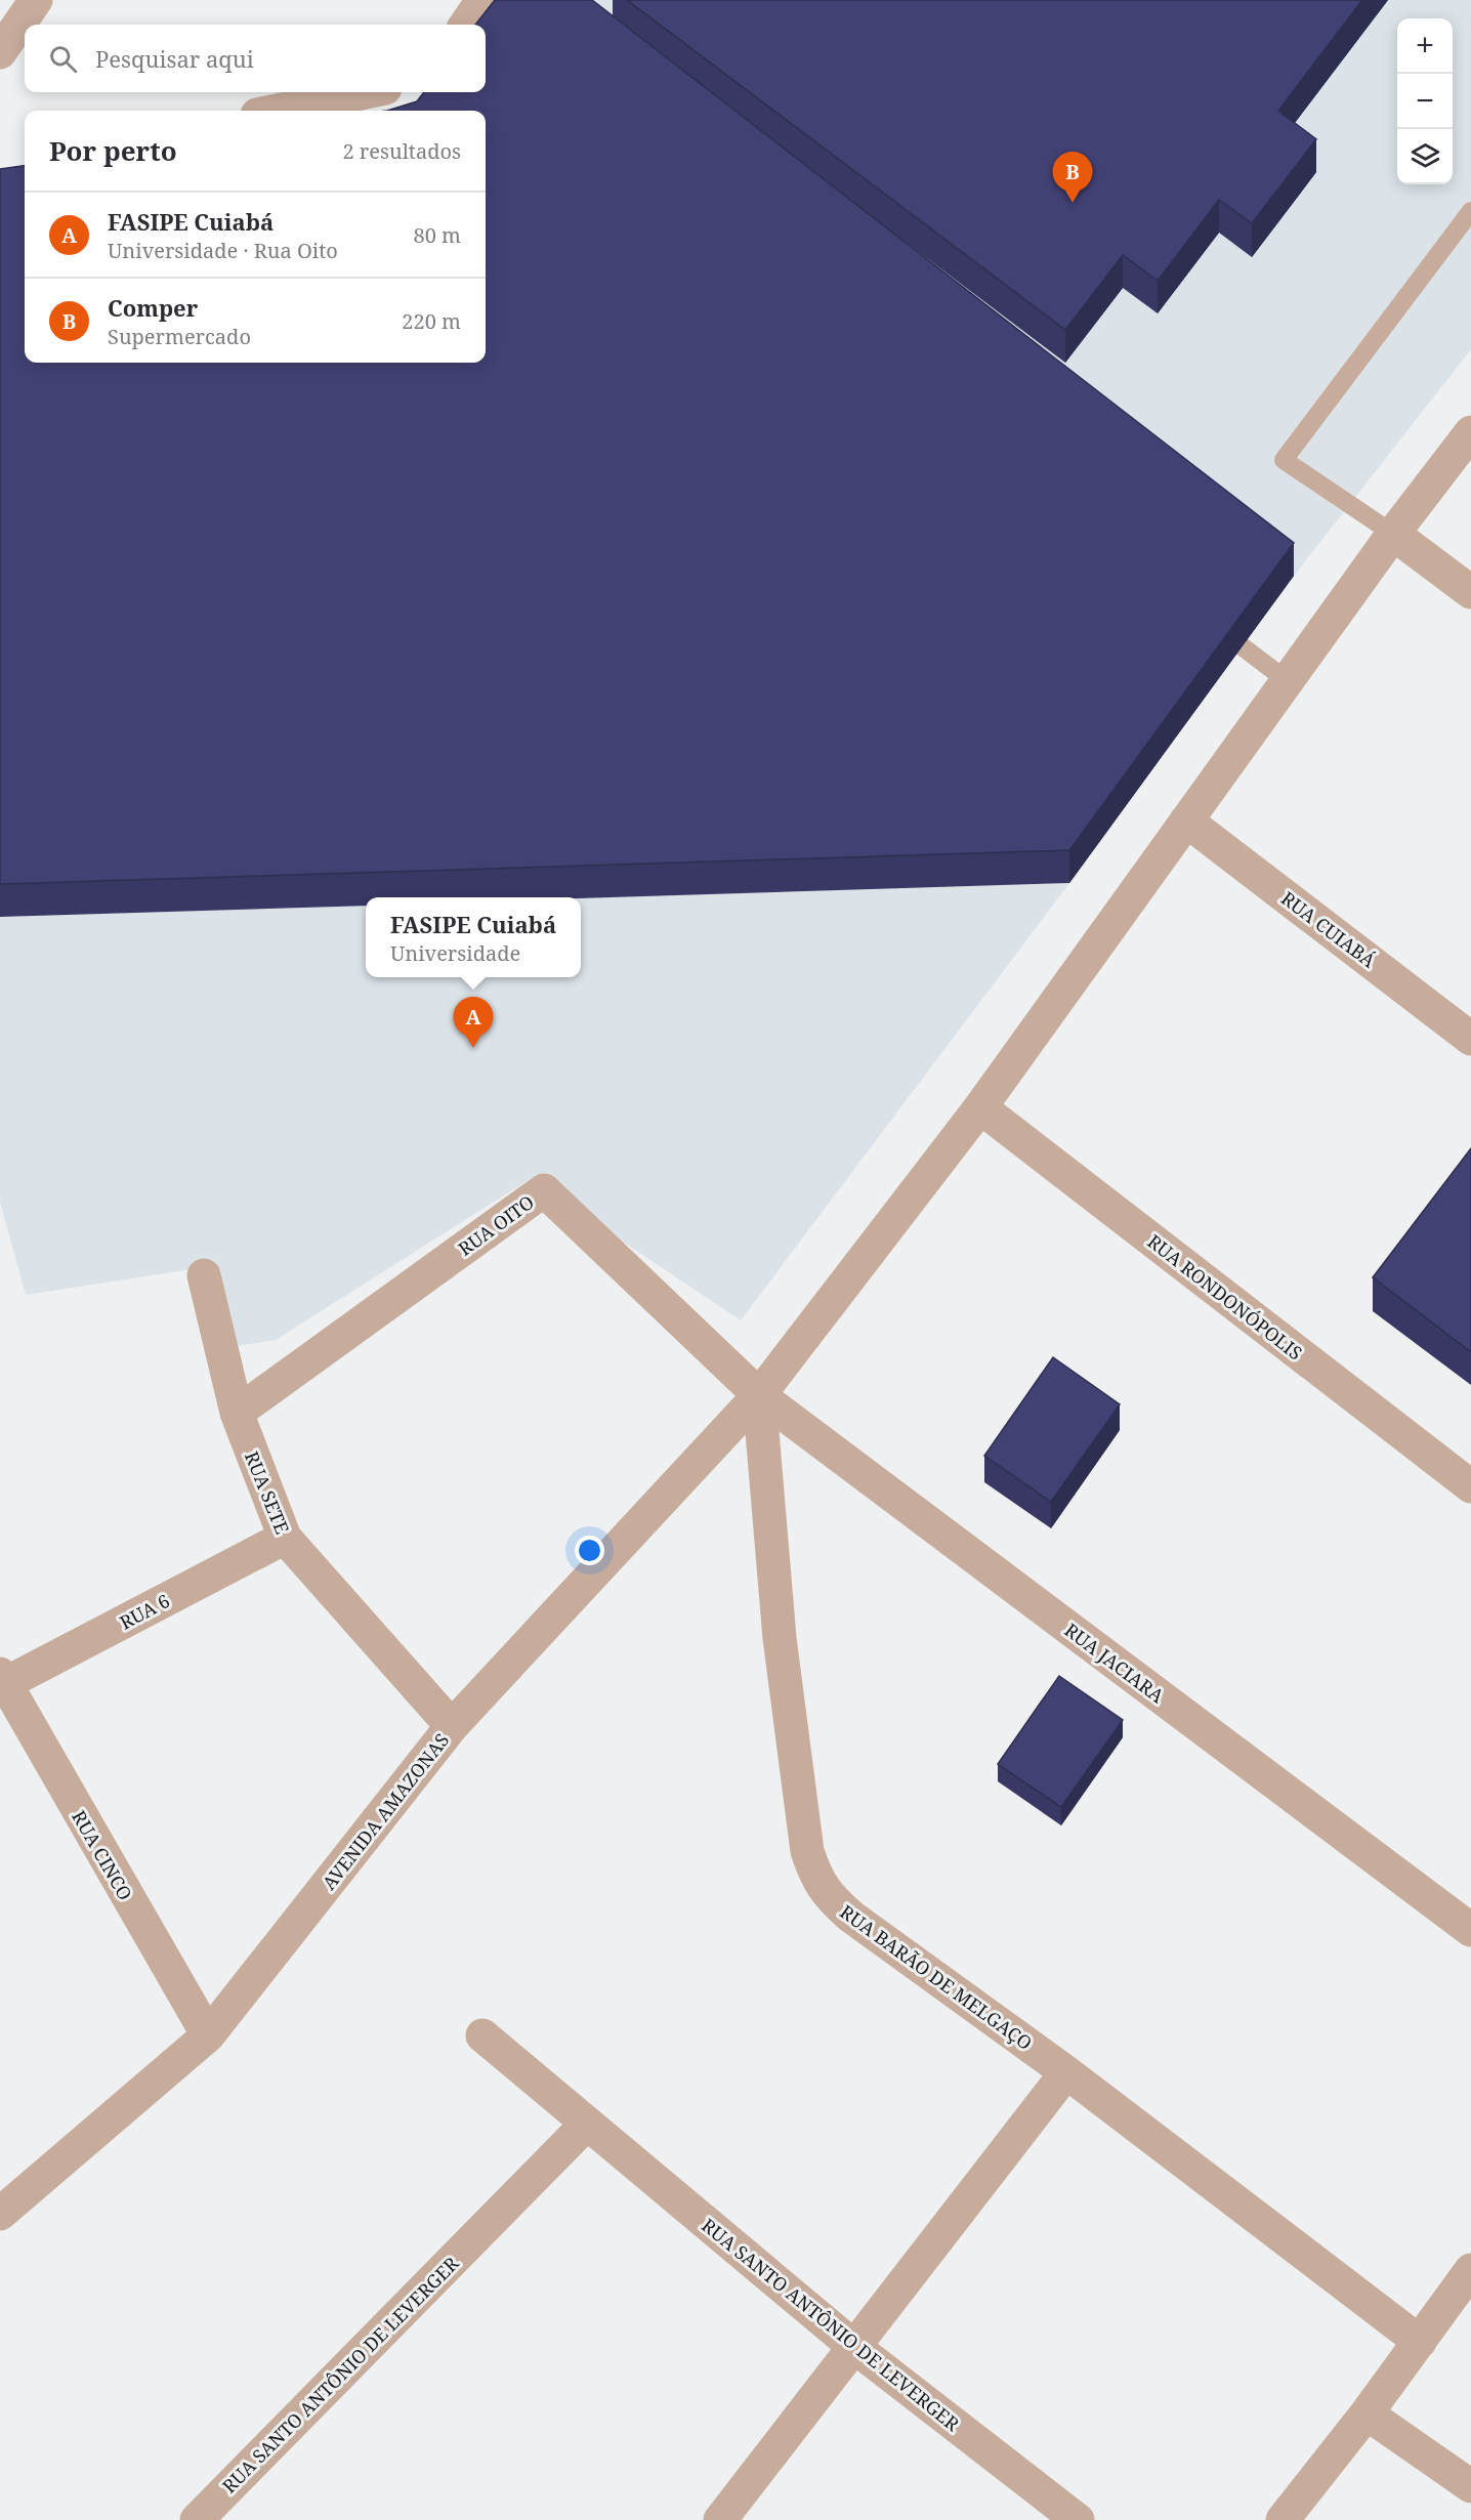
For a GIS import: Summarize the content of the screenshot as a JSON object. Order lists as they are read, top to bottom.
{
  "streets": {
    "street": [
      "RUA CUIABÁ",
      "RUA OITO",
      "RUA RONDONÓPOLIS",
      "RUA SETE",
      "RUA 6",
      "RUA JACIARA",
      "AVENIDA AMAZONAS",
      "RUA CINCO",
      "RUA BARÃO DE MELGAÇO",
      "RUA SANTO ANTÔNIO DE LEVERGER"
    ]
  },
  "crossings": [
    ["RUA CUIABÁ", "AVENIDA AMAZONAS"],
    ["RUA OITO", "RUA SETE"],
    ["RUA OITO", "RUA JACIARA"],
    ["RUA OITO", "AVENIDA AMAZONAS"],
    ["RUA OITO", "RUA BARÃO DE MELGAÇO"],
    ["RUA RONDONÓPOLIS", "AVENIDA AMAZONAS"],
    ["RUA SETE", "RUA 6"],
    ["RUA SETE", "AVENIDA AMAZONAS"],
    ["RUA 6", "RUA CINCO"],
    ["RUA JACIARA", "AVENIDA AMAZONAS"],
    ["RUA JACIARA", "RUA BARÃO DE MELGAÇO"],
    ["AVENIDA AMAZONAS", "RUA CINCO"],
    ["AVENIDA AMAZONAS", "RUA BARÃO DE MELGAÇO"]
  ],
  "page": {
    "map_buttons": ["+", "−"],
    "search": "Pesquisar aqui",
    "heading": ["Por perto", "2 resultados"],
    "pins": ["B", "A"],
    "list": [
      {
        "mark": "A",
        "name": "FASIPE Cuiabá",
        "note": "Universidade · Rua Oito",
        "value": "80 m"
      },
      {
        "mark": "B",
        "name": "Comper",
        "note": "Supermercado",
        "value": "220 m"
      }
    ],
    "popup": ["FASIPE Cuiabá", "Universidade"]
  }
}
